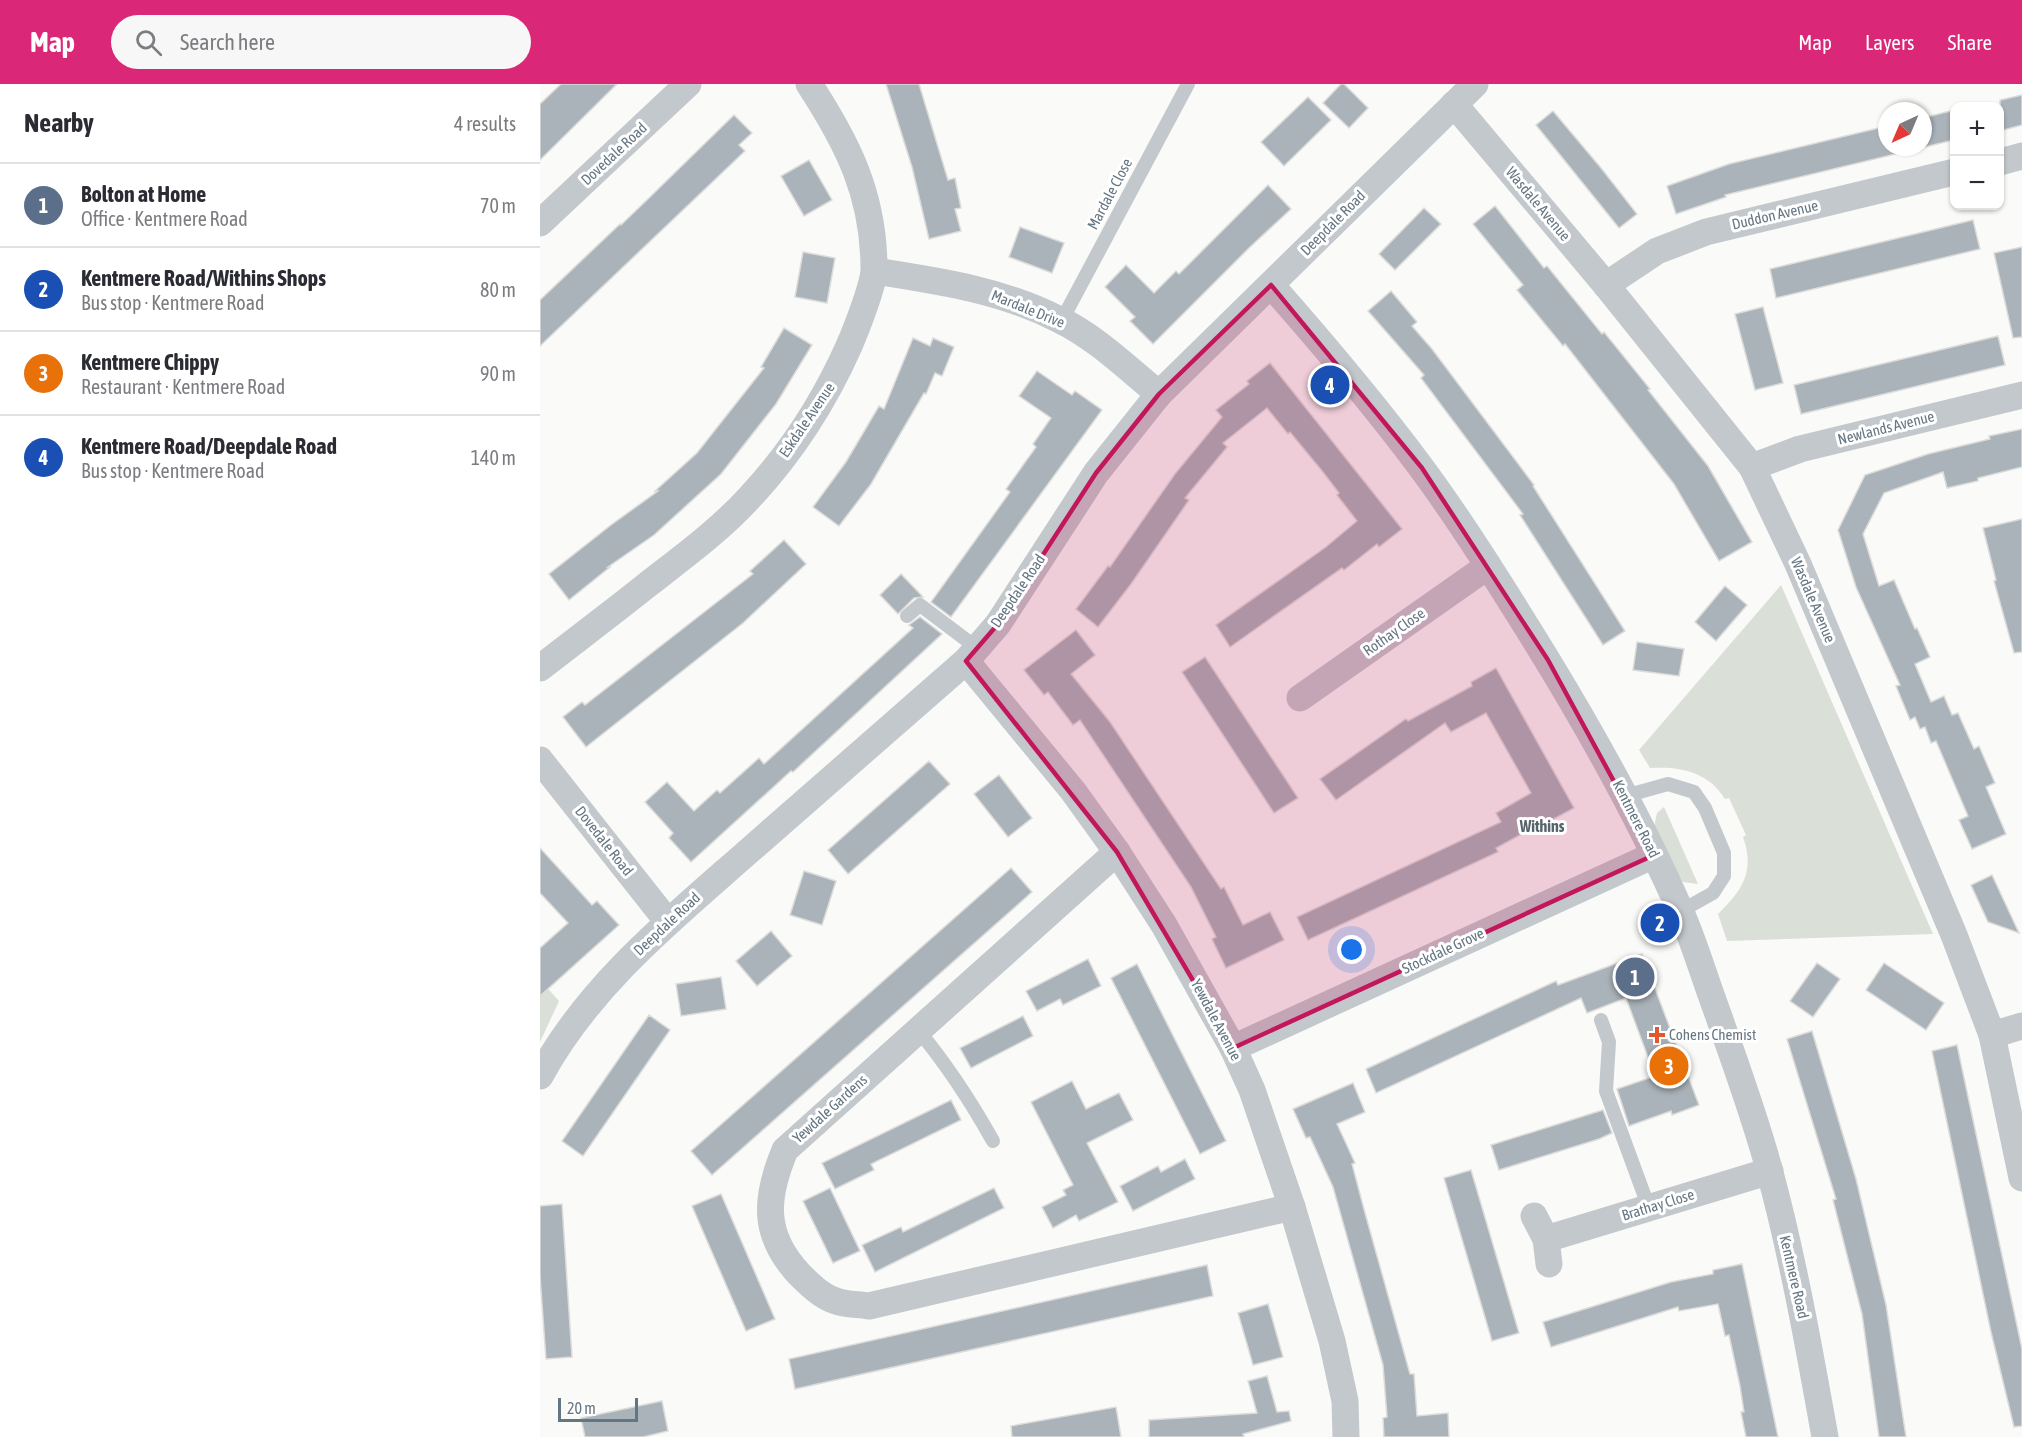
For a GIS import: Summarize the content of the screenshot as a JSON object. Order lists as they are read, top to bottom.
{
  "streets": {
    "street": [
      "Dovedale Road",
      "Wasdale Avenue",
      "Duddon Avenue",
      "Deepdale Road",
      "Mardale Drive",
      "Eskdale Avenue",
      "Newlands Avenue",
      "Rothay Close",
      "Kentmere Road",
      "Stockdale Grove",
      "Yewdale Avenue",
      "Yewdale Gardens",
      "Brathay Close"
    ],
    "lane": ["Mardale Close"]
  },
  "crossings": [
    ["Dovedale Road", "Deepdale Road"],
    ["Mardale Close", "Mardale Drive"],
    ["Wasdale Avenue", "Duddon Avenue"],
    ["Wasdale Avenue", "Deepdale Road"],
    ["Wasdale Avenue", "Newlands Avenue"],
    ["Deepdale Road", "Mardale Drive"],
    ["Deepdale Road", "Kentmere Road"],
    ["Deepdale Road", "Yewdale Avenue"],
    ["Mardale Drive", "Eskdale Avenue"],
    ["Rothay Close", "Kentmere Road"],
    ["Kentmere Road", "Stockdale Grove"],
    ["Kentmere Road", "Brathay Close"],
    ["Stockdale Grove", "Yewdale Avenue"],
    ["Yewdale Avenue", "Yewdale Gardens"]
  ],
  "districts": ["Withins"],
  "places": {
    "health": ["Cohens Chemist"]
  },
  "scale_bar": "20 m",
  "north": "bottom left",
  "page": {
    "header": "Map",
    "search": "Search here",
    "nav": ["Map", "Layers", "Share"],
    "heading": ["Nearby", "4 results"],
    "map_buttons": ["+", "−"],
    "list": [
      {
        "mark": "1",
        "name": "Bolton at Home",
        "note": "Office · Kentmere Road",
        "value": "70 m"
      },
      {
        "mark": "2",
        "name": "Kentmere Road/Withins Shops",
        "note": "Bus stop · Kentmere Road",
        "value": "80 m"
      },
      {
        "mark": "3",
        "name": "Kentmere Chippy",
        "note": "Restaurant · Kentmere Road",
        "value": "90 m"
      },
      {
        "mark": "4",
        "name": "Kentmere Road/Deepdale Road",
        "note": "Bus stop · Kentmere Road",
        "value": "140 m"
      }
    ],
    "pins": [
      "4",
      "2",
      "1",
      "3"
    ],
    "scale": "20 m"
  }
}
